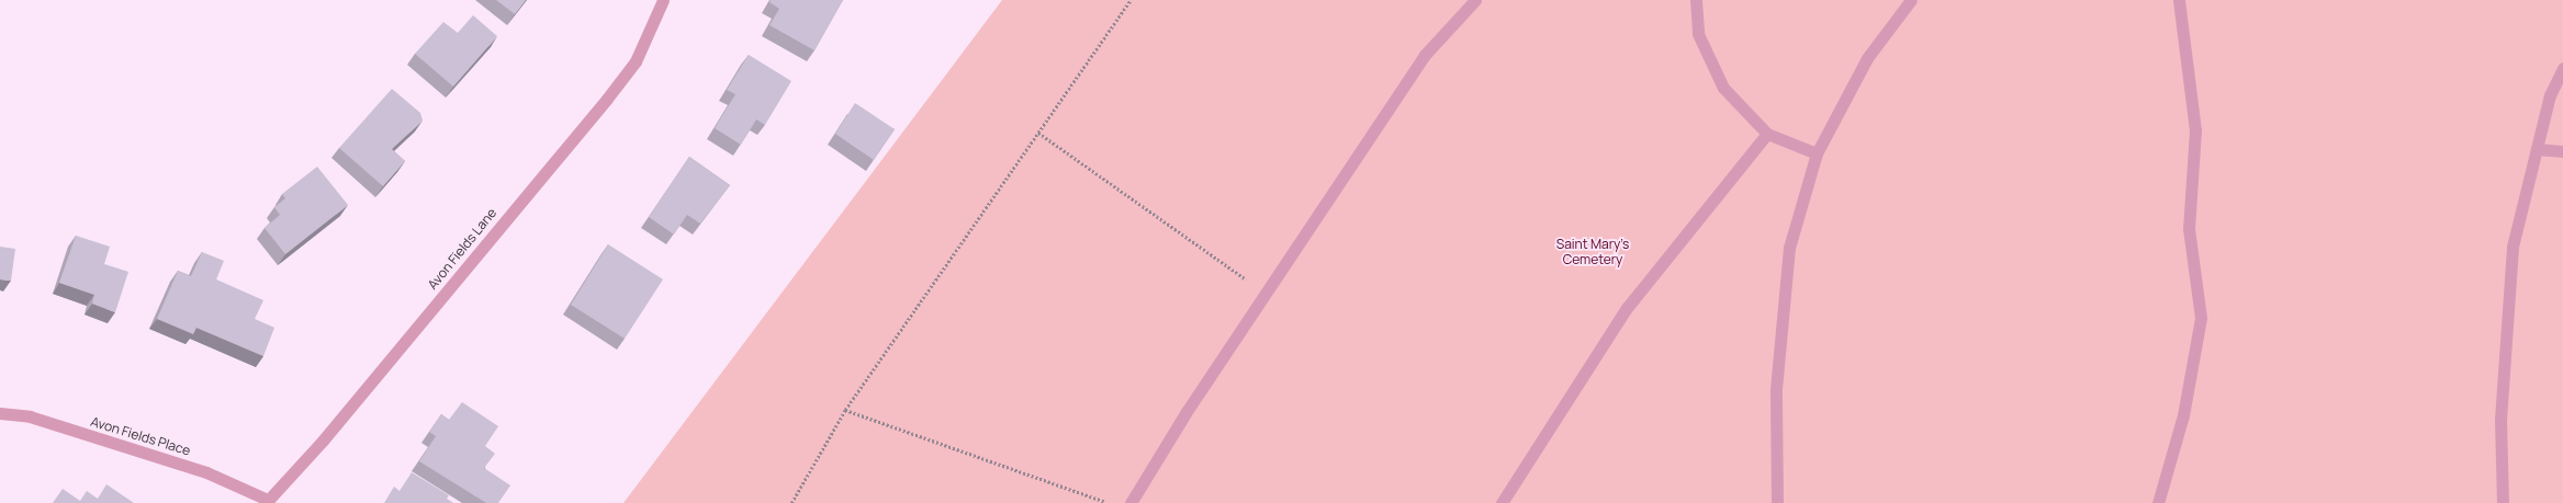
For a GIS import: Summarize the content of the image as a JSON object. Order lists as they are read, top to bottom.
{
  "streets": {
    "street": ["Avon Fields Lane", "Avon Fields Place"]
  },
  "crossings": [
    ["Avon Fields Lane", "Avon Fields Place"]
  ],
  "parks": ["Saint Mary’s Cemetery"]
}
